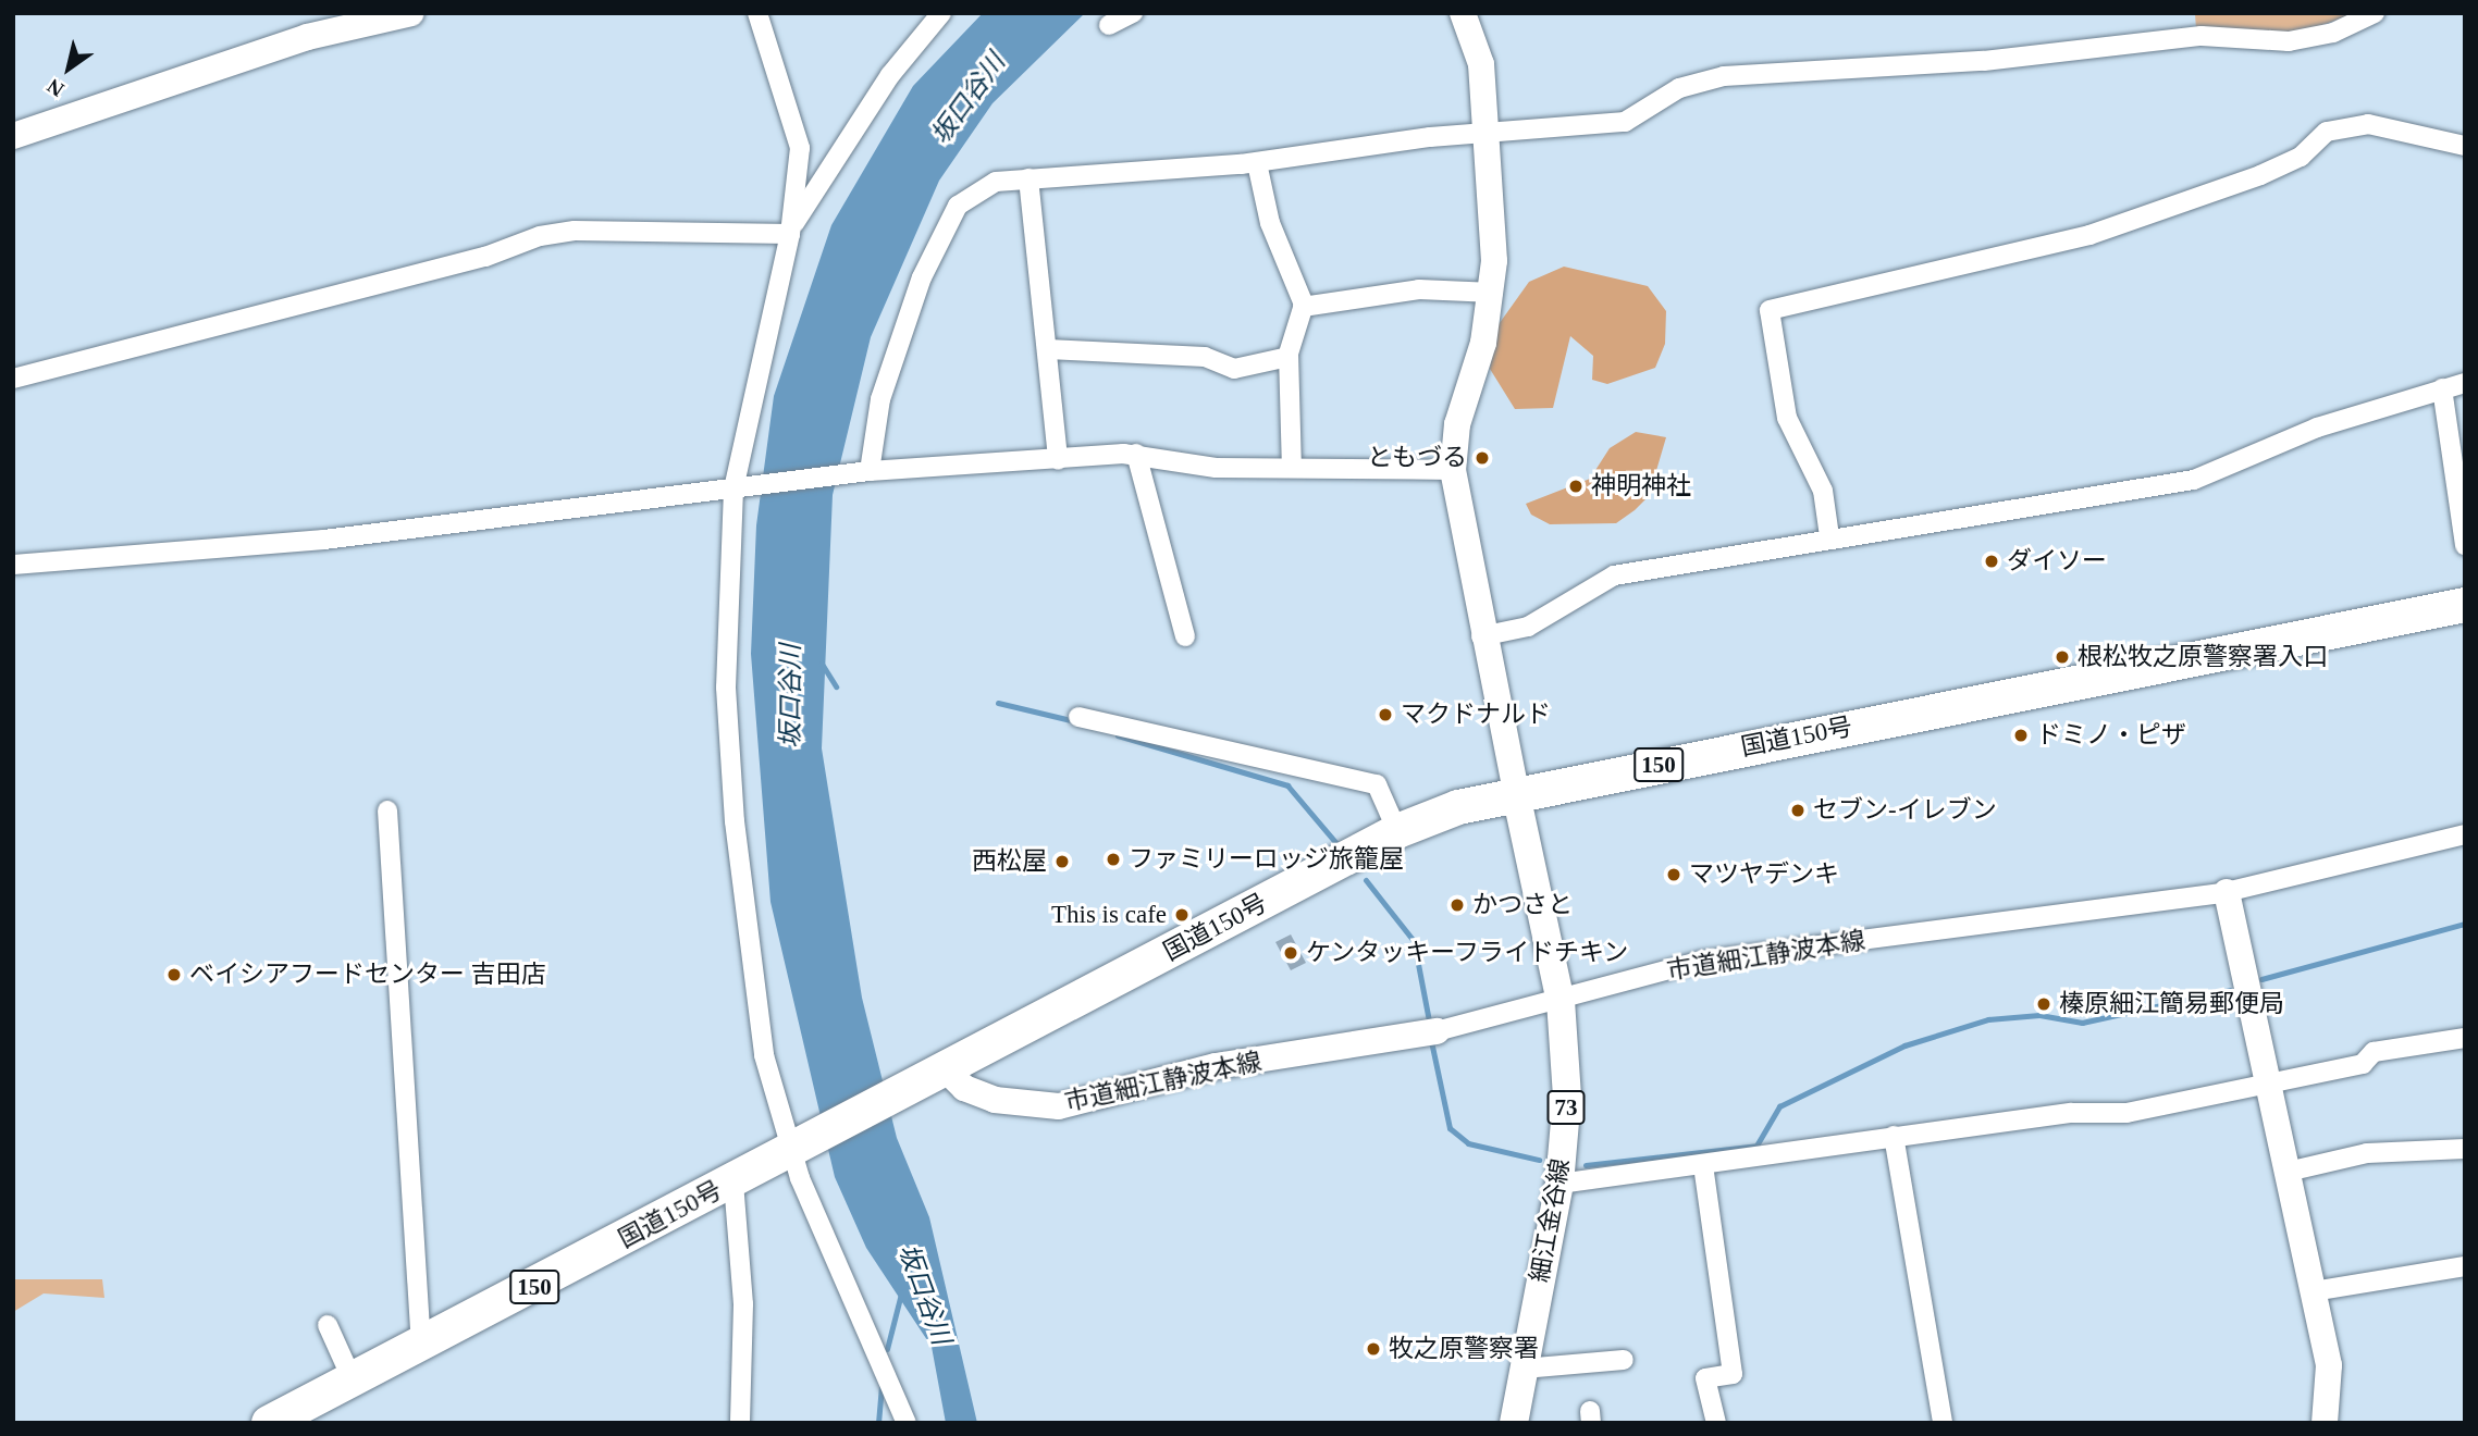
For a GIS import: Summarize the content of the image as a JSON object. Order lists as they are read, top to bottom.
{
  "streets": {
    "highway": ["国道150号", "150"],
    "main road": ["73", "細江金谷線"],
    "street": ["市道細江静波本線"]
  },
  "crossings": [
    ["国道150号", "市道細江静波本線"],
    ["国道150号", "細江金谷線"],
    ["市道細江静波本線", "細江金谷線"]
  ],
  "water": ["坂口谷川"],
  "places": [
    "ともづる",
    "神明神社",
    "ダイソー",
    "根松牧之原警察署入口",
    "マクドナルド",
    "ドミノ・ピザ",
    "セブン-イレブン",
    "ファミリーロッジ旅籠屋",
    "西松屋",
    "マツヤデンキ",
    "かつさと",
    "This is cafe",
    "ケンタッキーフライドチキン",
    "ベイシアフードセンター 吉田店",
    "榛原細江簡易郵便局",
    "牧之原警察署"
  ],
  "north": "bottom left"
}
